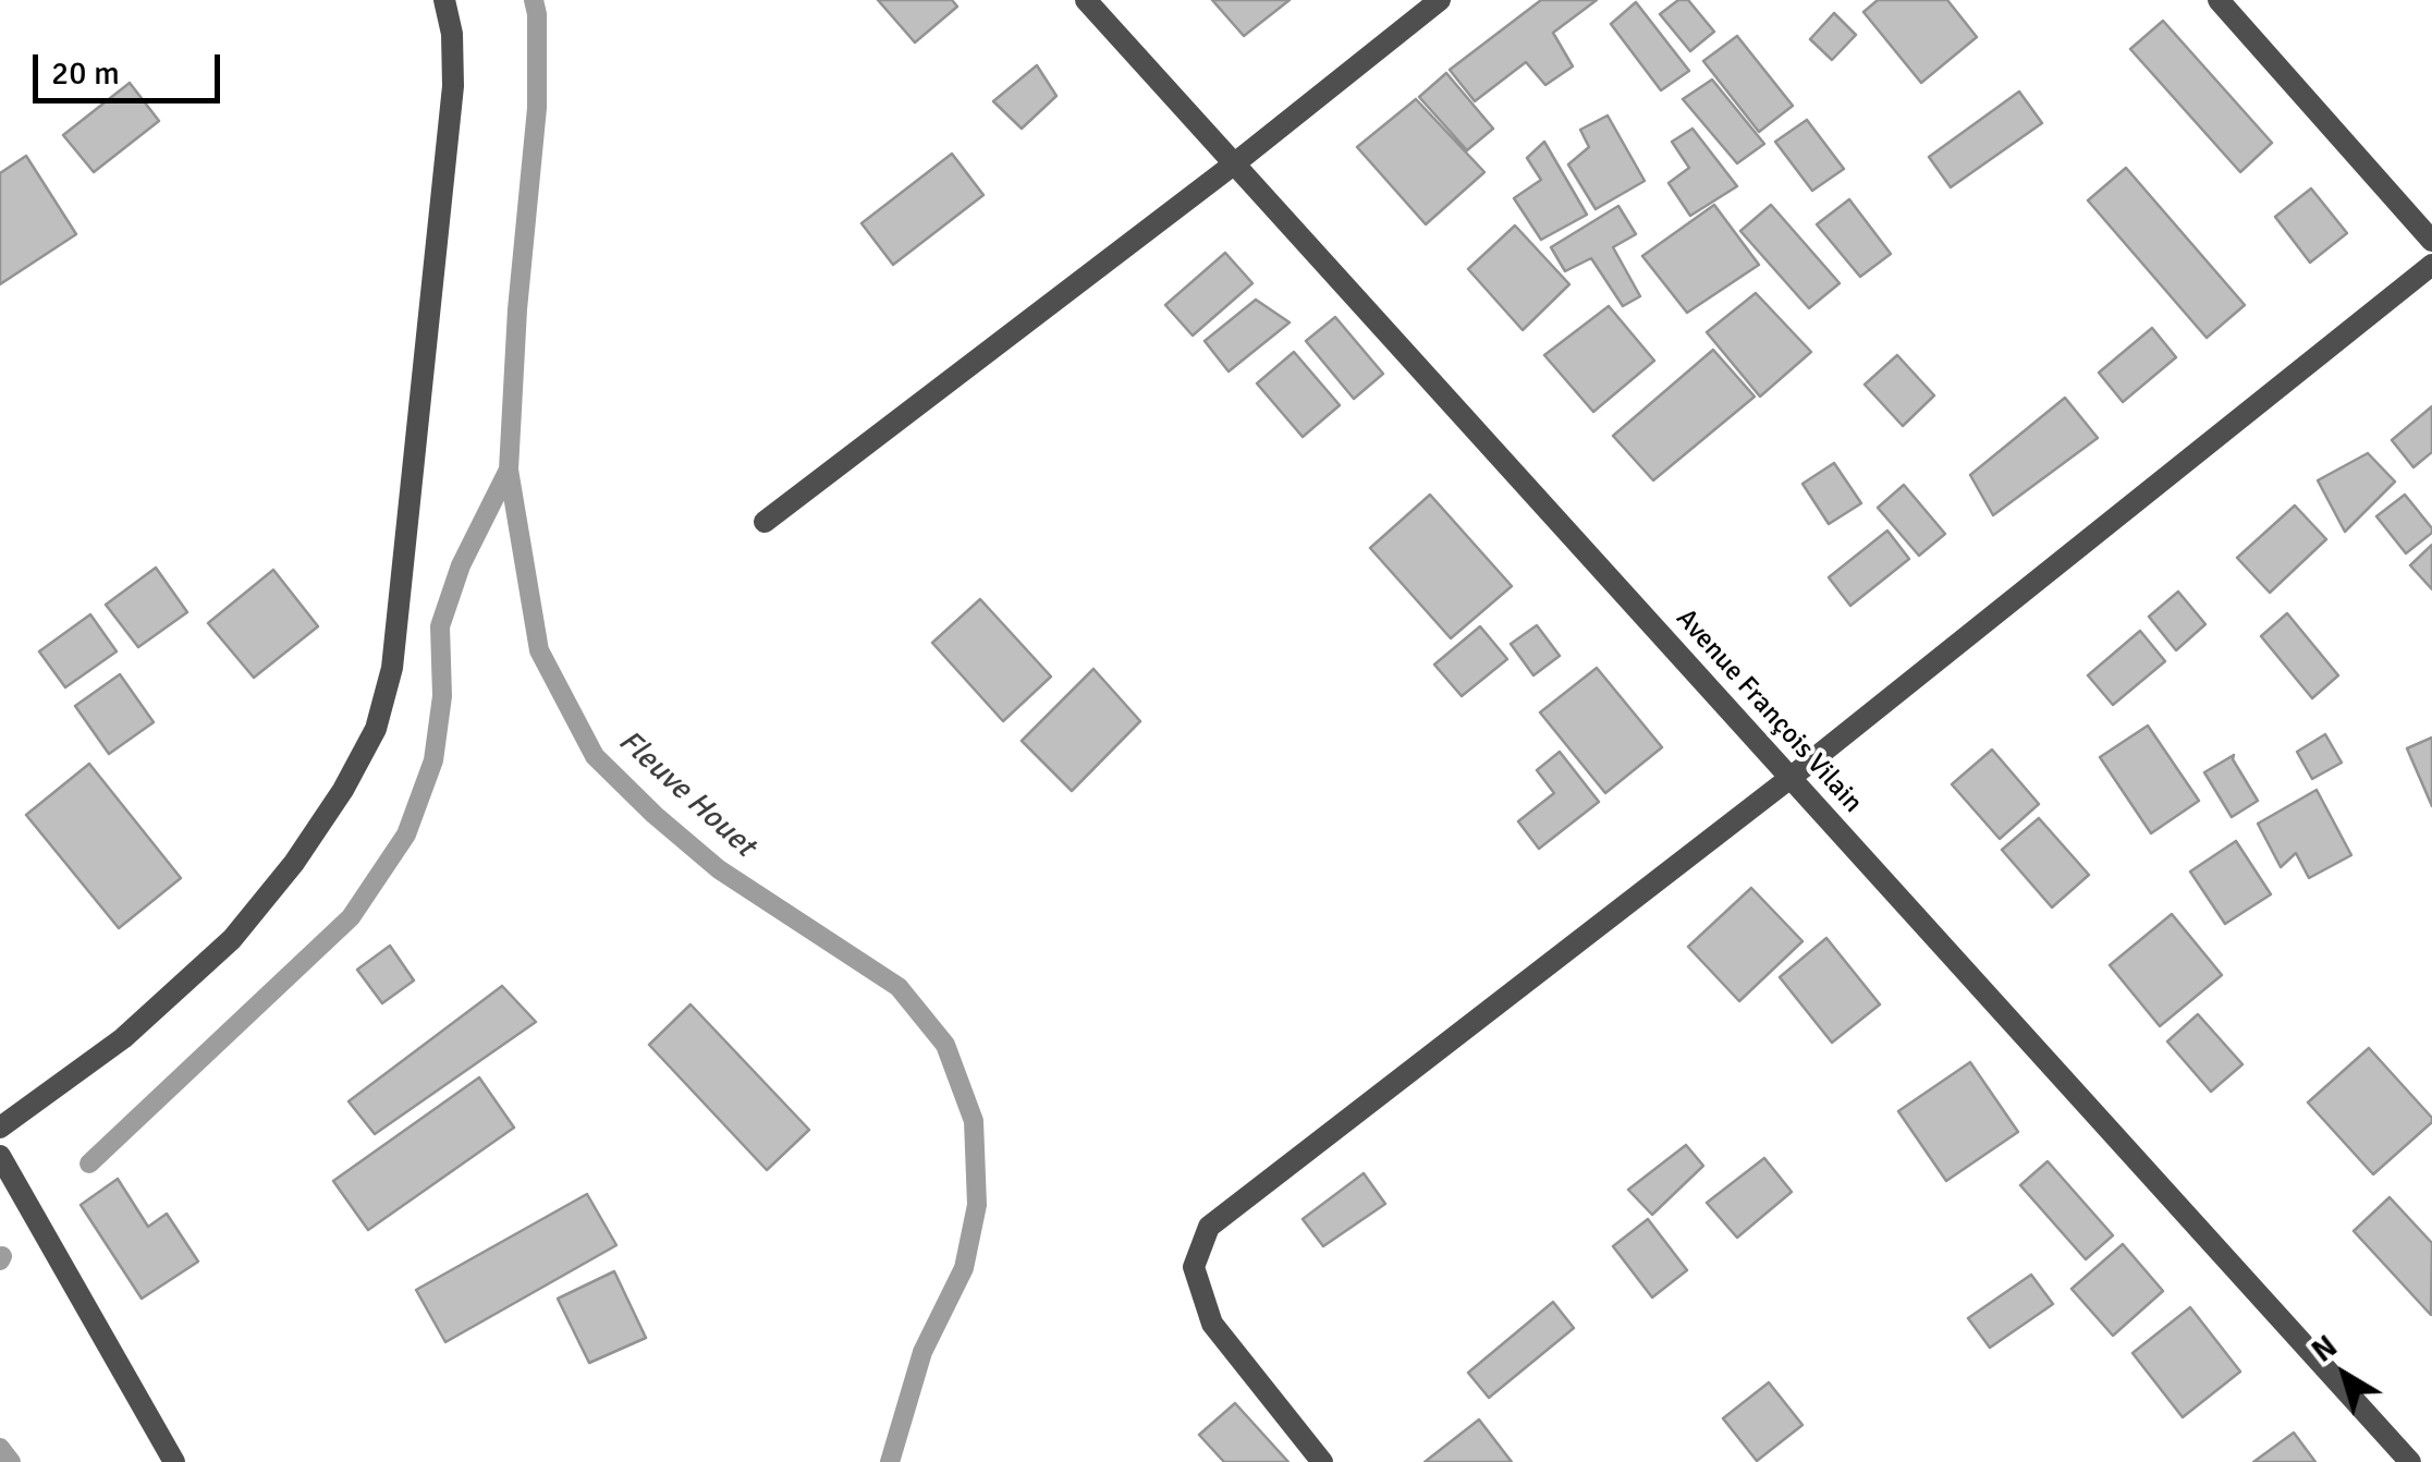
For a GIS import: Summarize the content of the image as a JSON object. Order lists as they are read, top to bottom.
{
  "streets": {
    "street": ["Avenue François Vilain"]
  },
  "water": ["Fleuve Houet"],
  "scale_bar": "20 m",
  "north": "top left"
}
